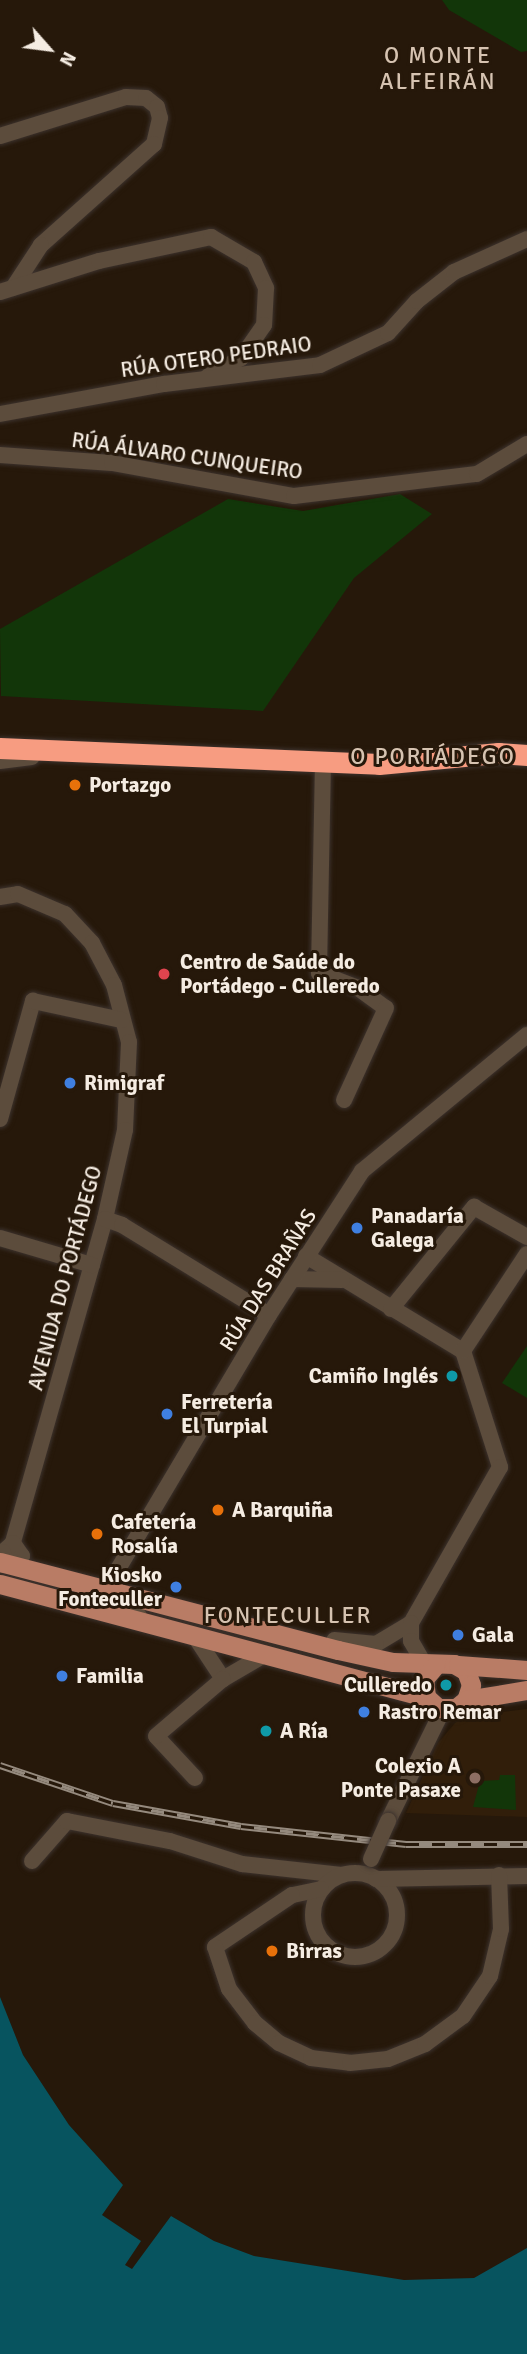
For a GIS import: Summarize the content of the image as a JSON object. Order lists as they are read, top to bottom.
{
  "streets": {
    "street": [
      "RÚA OTERO PEDRAIO",
      "RÚA ÁLVARO CUNQUEIRO",
      "AVENIDA DO PORTÁDEGO",
      "RÚA DAS BRAÑAS"
    ]
  },
  "districts": ["O MONTE ALFEIRÁN", "O PORTÁDEGO", "FONTECULLER"],
  "places": [
    "Portazgo",
    "Centro de Saúde do Portádego - Culleredo",
    "Rimigraf",
    "Panadaría Galega",
    "Camiño Inglés",
    "Ferretería El Turpial",
    "A Barquiña",
    "Cafetería Rosalía",
    "Kiosko Fonteculler",
    "Gala",
    "Familia",
    "Culleredo",
    "Rastro Remar",
    "A Ría",
    "Colexio A Ponte Pasaxe",
    "Birras"
  ],
  "north": "bottom right"
}
